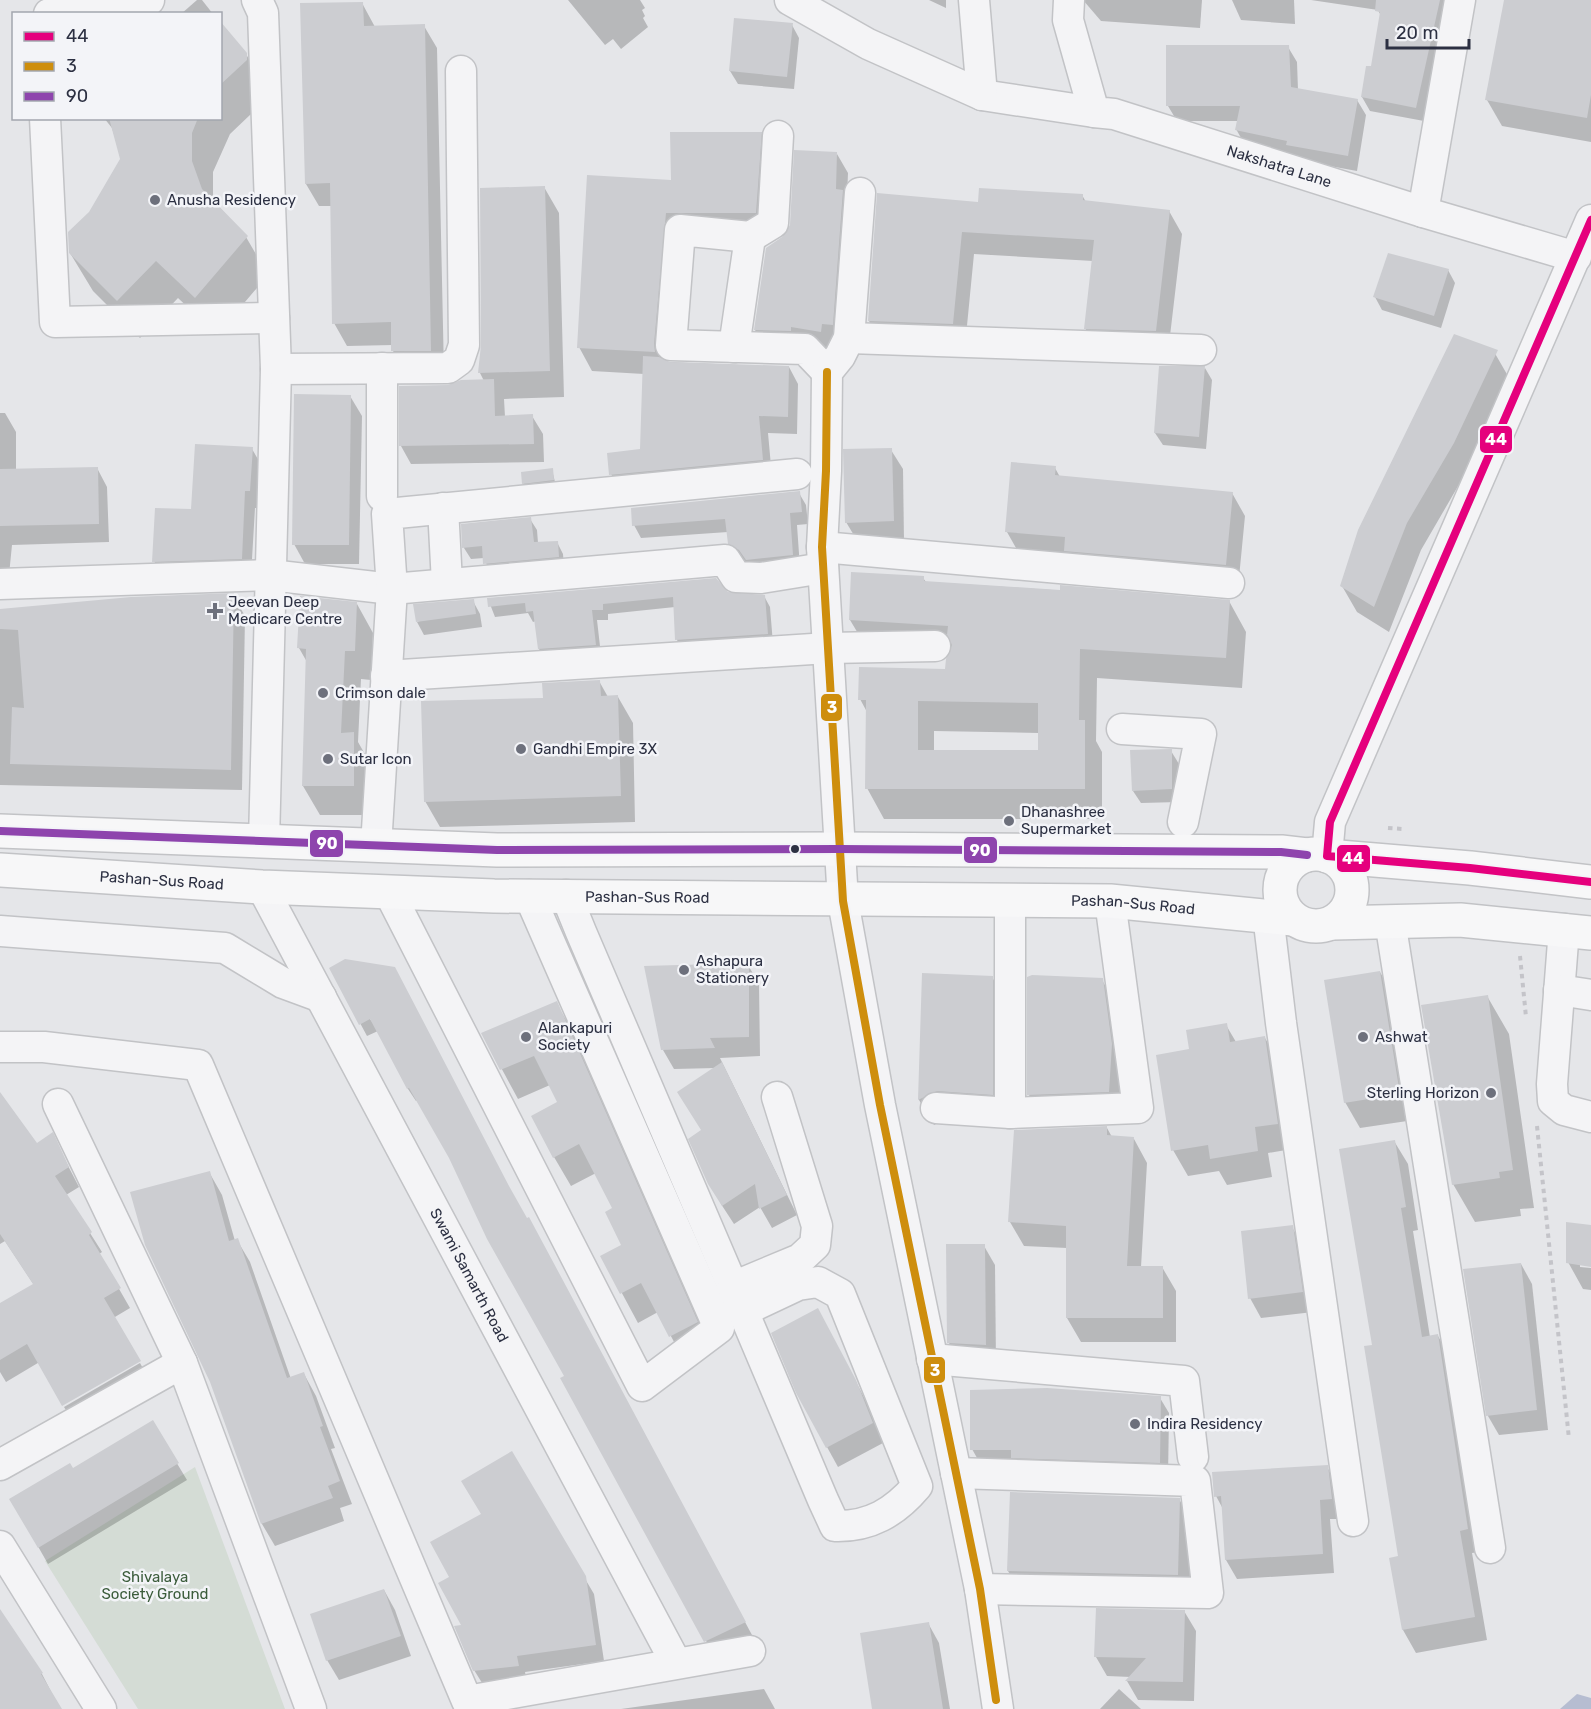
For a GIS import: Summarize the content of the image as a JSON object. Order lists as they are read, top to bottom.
{
  "streets": {
    "main road": ["Pashan-Sus Road"],
    "street": ["Nakshatra Lane", "Swami Samarth Road"]
  },
  "crossings": [
    ["Pashan-Sus Road", "Swami Samarth Road"]
  ],
  "parks": ["Shivalaya Society Ground"],
  "places": {
    "other": [
      "Anusha Residency",
      "Crimson dale",
      "Gandhi Empire 3X",
      "Sutar Icon",
      "Dhanashree Supermarket",
      "Ashapura Stationery",
      "Alankapuri Society",
      "Ashwat",
      "Sterling Horizon",
      "Indira Residency"
    ],
    "health": ["Jeevan Deep Medicare Centre"]
  },
  "lines": ["transit line 44", "transit line 3", "transit line 90"],
  "legend": ["44", "3", "90"],
  "scale_bar": "20 m"
}
